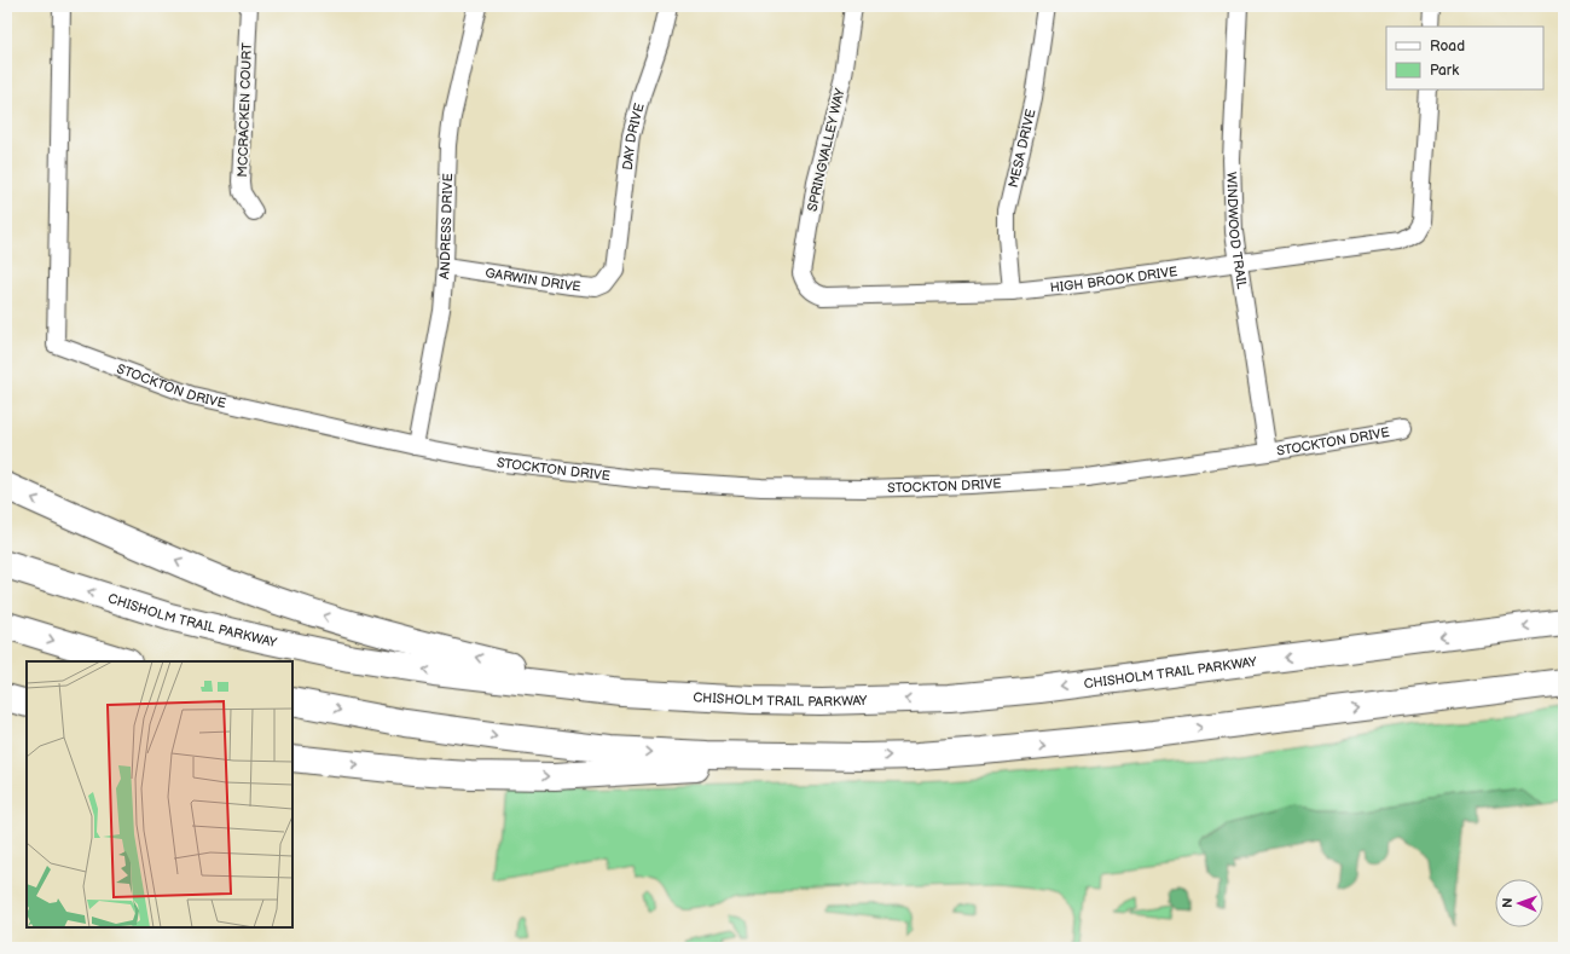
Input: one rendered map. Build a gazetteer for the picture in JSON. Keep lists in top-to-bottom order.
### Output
{
  "streets": {
    "highway": ["CHISHOLM TRAIL PARKWAY"],
    "street": [
      "MCCRACKEN COURT",
      "DAY DRIVE",
      "MESA DRIVE",
      "SPRINGVALLEY WAY",
      "ANDRESS DRIVE",
      "WINDWOOD TRAIL",
      "GARWIN DRIVE",
      "HIGH BROOK DRIVE",
      "STOCKTON DRIVE"
    ]
  },
  "crossings": [
    ["DAY DRIVE", "GARWIN DRIVE"],
    ["MESA DRIVE", "HIGH BROOK DRIVE"],
    ["SPRINGVALLEY WAY", "HIGH BROOK DRIVE"],
    ["ANDRESS DRIVE", "GARWIN DRIVE"],
    ["ANDRESS DRIVE", "STOCKTON DRIVE"],
    ["WINDWOOD TRAIL", "HIGH BROOK DRIVE"],
    ["WINDWOOD TRAIL", "STOCKTON DRIVE"]
  ],
  "legend": ["Road", "Park"],
  "north": "left"
}
